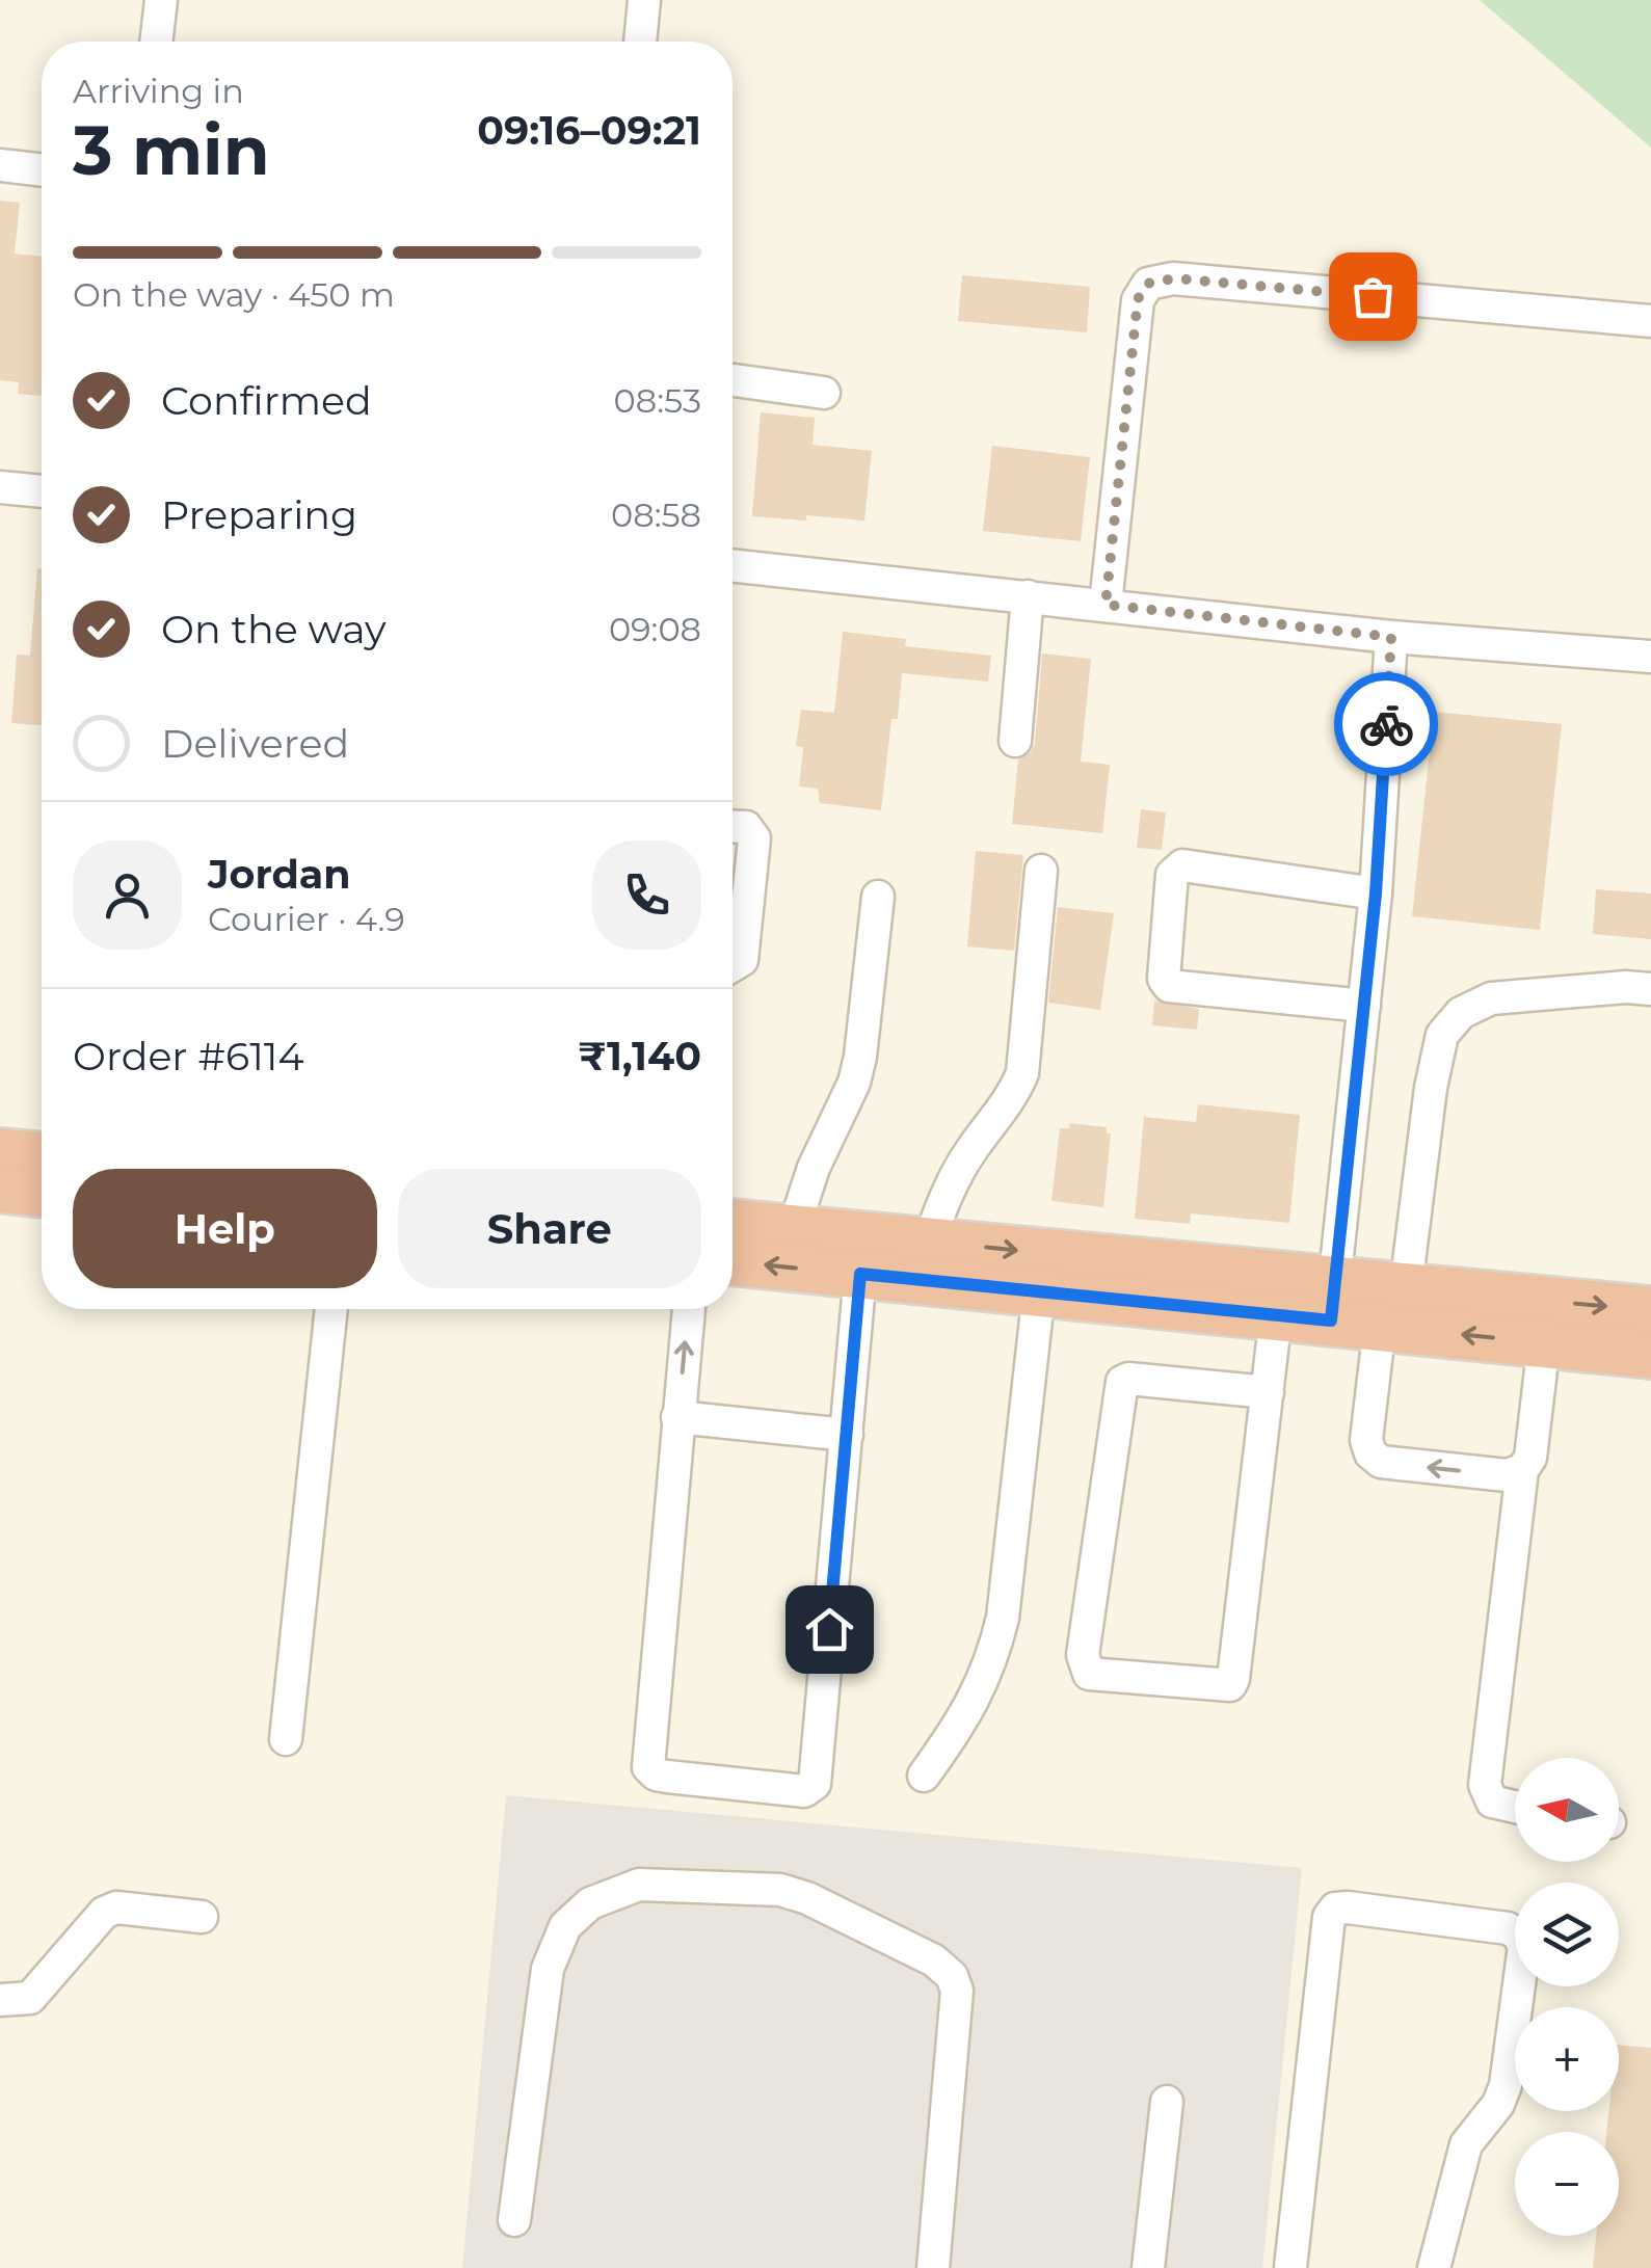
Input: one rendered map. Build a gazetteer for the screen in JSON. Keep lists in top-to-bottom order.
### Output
{
  "north": "left",
  "page": {
    "heading": ["3 min", "Arriving in", "09:16–09:21"],
    "panel": [
      "Jordan",
      "Courier · 4.9",
      "Order #6114",
      "₹1,140"
    ],
    "bar": "On the way · 450 m",
    "list": [
      ["Confirmed", "08:53"],
      ["Preparing", "08:58"],
      ["On the way", "09:08"],
      "Delivered"
    ],
    "buttons": ["Help", "Share"],
    "map_buttons": ["+", "−"]
  }
}
